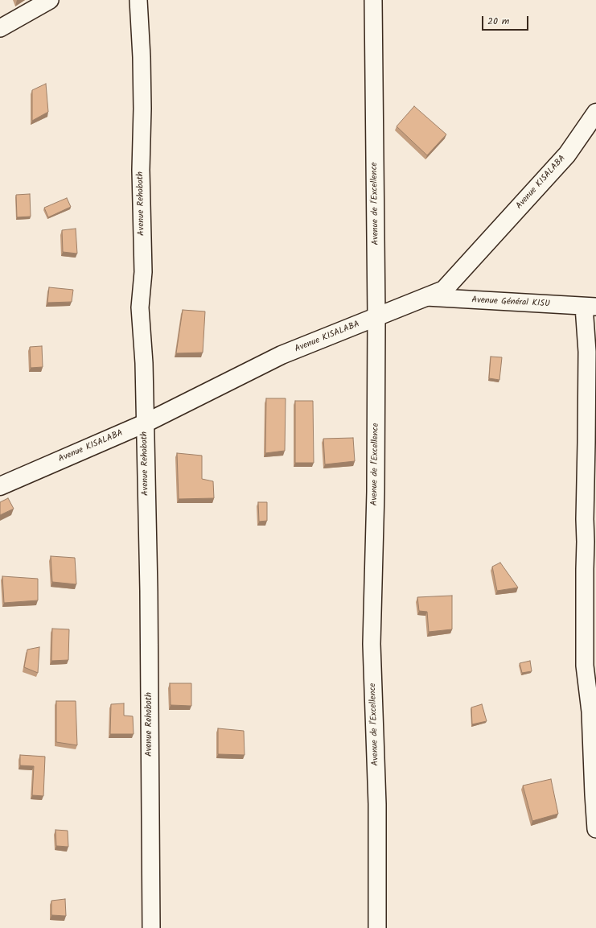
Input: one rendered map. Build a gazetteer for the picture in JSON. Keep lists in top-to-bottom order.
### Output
{
  "streets": {
    "street": [
      "Avenue KISALABA",
      "Avenue Rehoboth",
      "Avenue de l'Excellence",
      "Avenue Général KISU"
    ]
  },
  "crossings": [
    ["Avenue KISALABA", "Avenue Rehoboth"],
    ["Avenue KISALABA", "Avenue de l'Excellence"],
    ["Avenue KISALABA", "Avenue Général KISU"]
  ],
  "scale_bar": "20 m"
}
